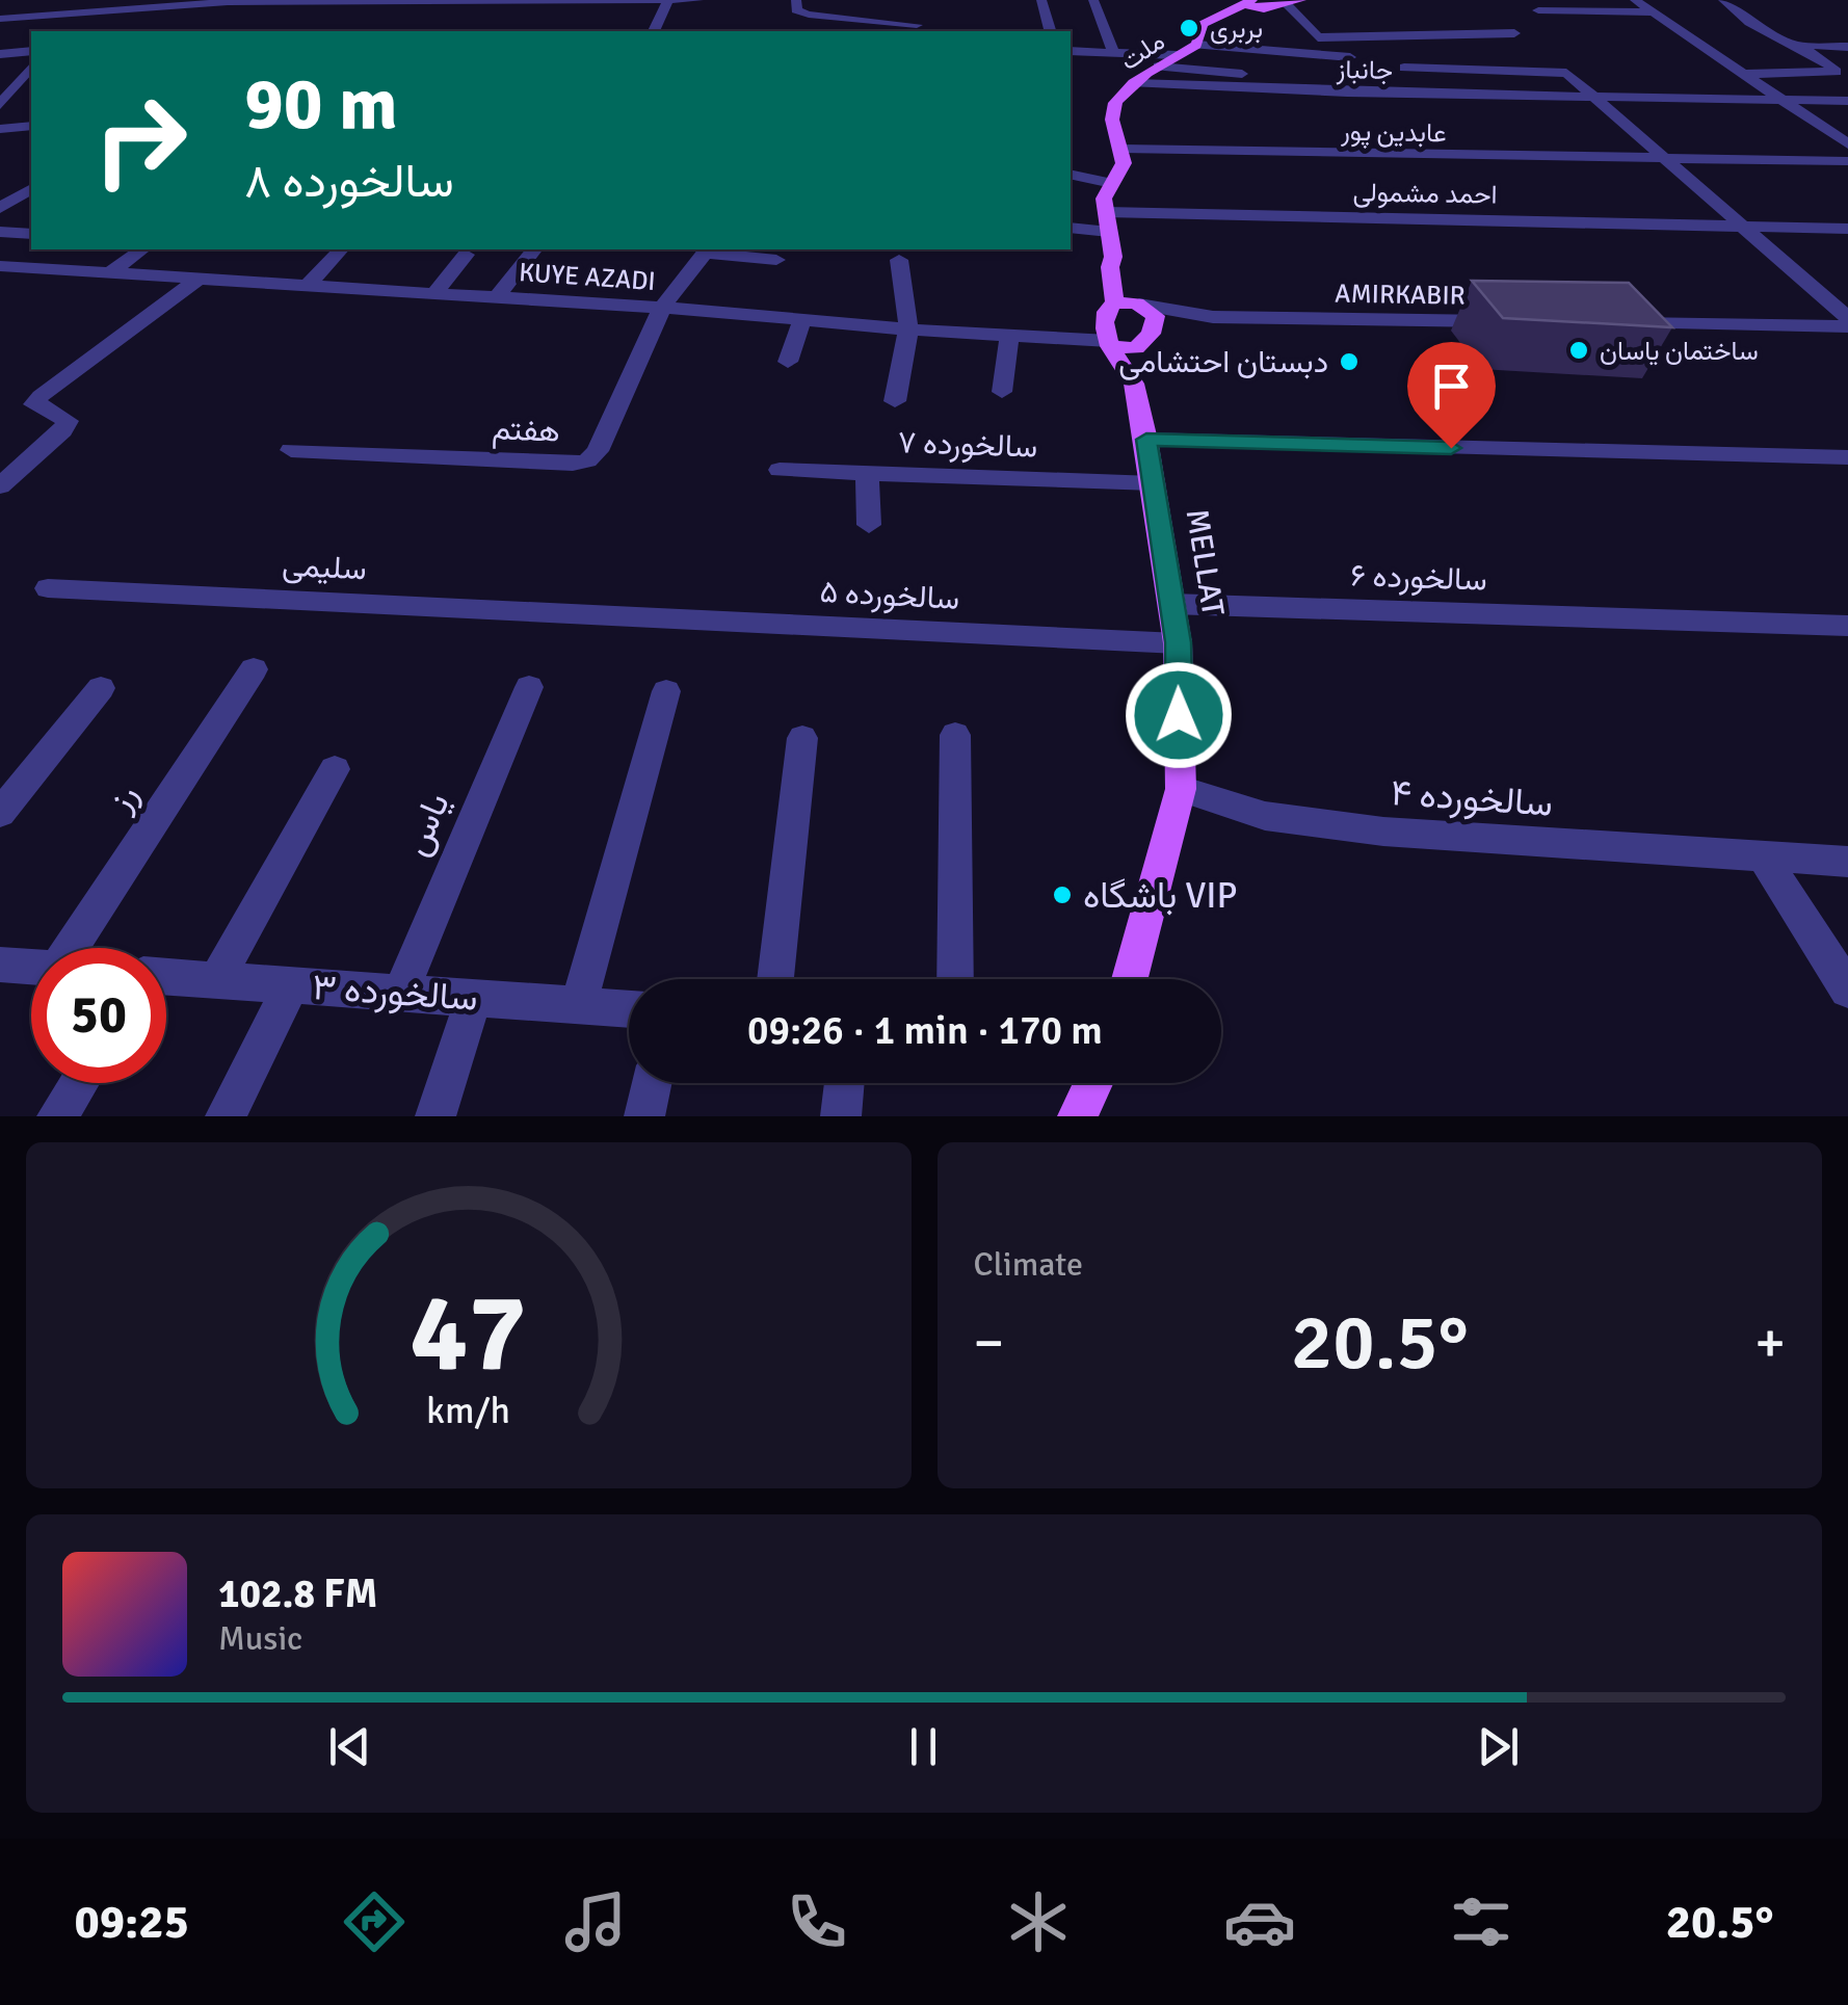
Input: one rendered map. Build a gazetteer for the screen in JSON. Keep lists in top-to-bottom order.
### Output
{
  "streets": {
    "main road": ["ملت", "MELLAT"],
    "street": [
      "جانباز",
      "عابدین پور",
      "احمد مشمولی",
      "KUYE AZADI",
      "AMIRKABIR",
      "هفتم",
      "سالخورده ۷",
      "سلیمی",
      "سالخورده ۶",
      "سالخورده ۵",
      "رز",
      "سالخورده ۴",
      "یاس",
      "سالخورده ۳"
    ]
  },
  "crossings": [
    ["ملت", "جانباز"],
    ["ملت", "عابدین پور"],
    ["ملت", "احمد مشمولی"],
    ["ملت", "KUYE AZADI"],
    ["ملت", "AMIRKABIR"],
    ["KUYE AZADI", "AMIRKABIR"],
    ["KUYE AZADI", "هفتم"],
    ["سالخورده ۷", "MELLAT"],
    ["MELLAT", "سالخورده ۶"],
    ["MELLAT", "سالخورده ۵"],
    ["MELLAT", "سالخورده ۴"],
    ["سلیمی", "سالخورده ۵"],
    ["یاس", "سالخورده ۳"]
  ],
  "places": [
    "بربری",
    "ساختمان یاسان",
    "دبستان احتشامی",
    "باشگاه VIP"
  ],
  "page": {
    "turn": ["90 m", "سالخورده ۸"],
    "limit": "50",
    "trip": "09:26 · 1 min · 170 m",
    "tile": "Climate",
    "heat": ["−", "20.5°", "+"],
    "song": ["102.8 FM", "Music"],
    "tabs": ["09:25", "20.5°"],
    "gauge": ["47", "km/h"]
  }
}
